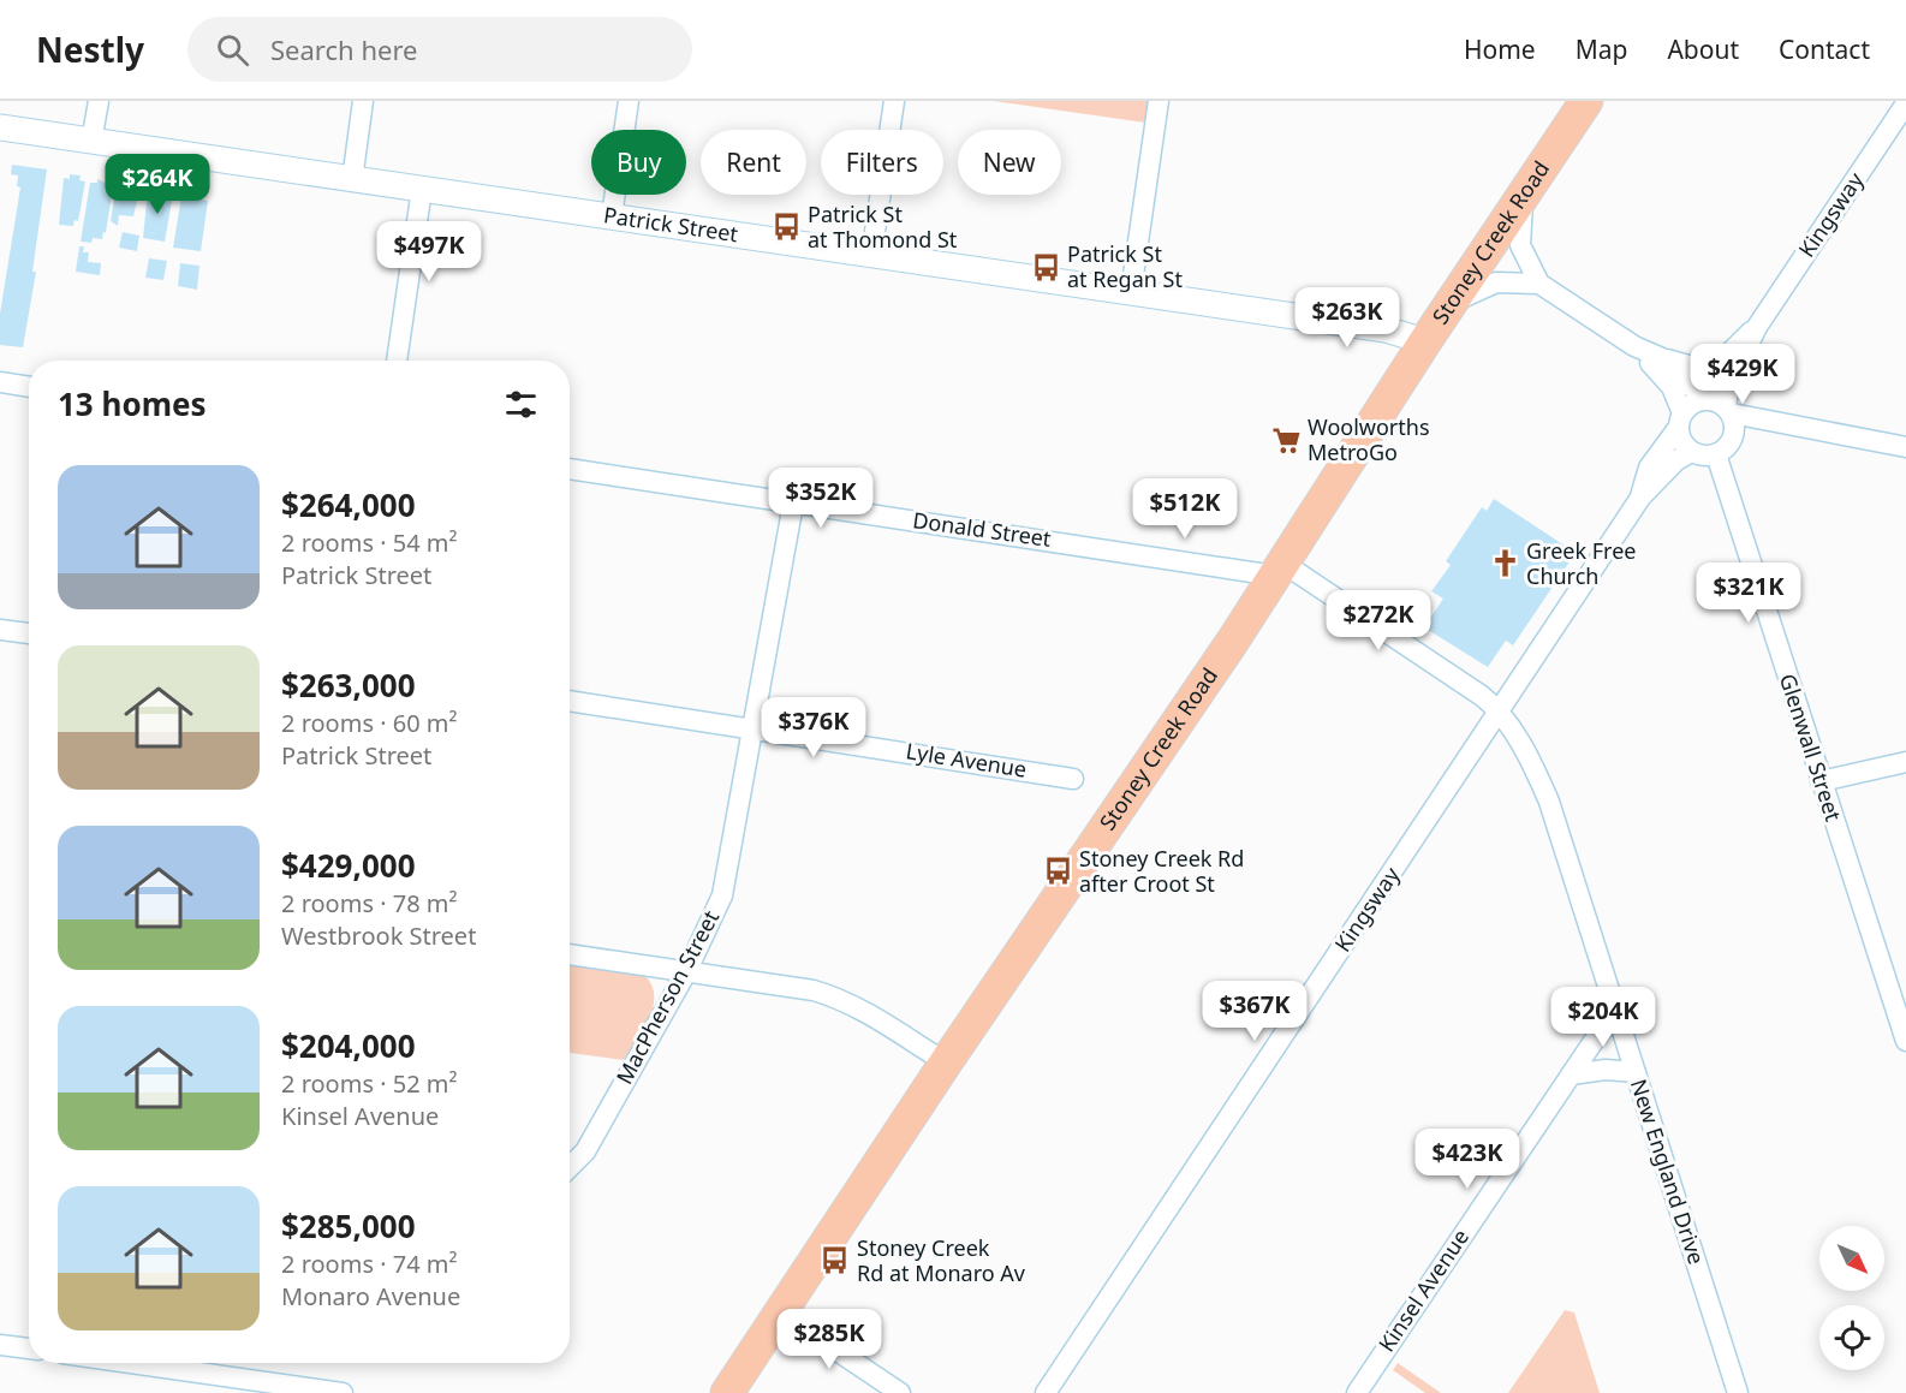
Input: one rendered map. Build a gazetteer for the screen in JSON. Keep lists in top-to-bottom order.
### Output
{
  "streets": {
    "main road": ["Stoney Creek Road"],
    "street": [
      "Kingsway",
      "Patrick Street",
      "Donald Street",
      "Glenwall Street",
      "Lyle Avenue",
      "MacPherson Street",
      "New England Drive",
      "Kinsel Avenue"
    ]
  },
  "crossings": [
    ["Kingsway", "Glenwall Street"],
    ["Kingsway", "New England Drive"],
    ["Patrick Street", "Stoney Creek Road"],
    ["Stoney Creek Road", "Donald Street"],
    ["Stoney Creek Road", "New England Drive"],
    ["Donald Street", "MacPherson Street"],
    ["Donald Street", "New England Drive"],
    ["Lyle Avenue", "MacPherson Street"],
    ["New England Drive", "Kinsel Avenue"]
  ],
  "places": {
    "bus stop": [
      "Patrick St at Thomond St",
      "Patrick St at Regan St",
      "Stoney Creek Rd after Croot St",
      "Stoney Creek Rd at Monaro Av"
    ],
    "supermarket": ["Woolworths MetroGo"],
    "church": ["Greek Free Church"]
  },
  "north": "bottom right",
  "page": {
    "header": "Nestly",
    "search": "Search here",
    "nav": [
      "Home",
      "Map",
      "About",
      "Contact"
    ],
    "chip": [
      "Buy",
      "Rent",
      "Filters",
      "New"
    ],
    "price": [
      "$264K",
      "$497K",
      "$263K",
      "$429K",
      "$352K",
      "$512K",
      "$321K",
      "$272K",
      "$376K",
      "$367K",
      "$204K",
      "$423K",
      "$285K"
    ],
    "heading": "13 homes",
    "list": [
      {
        "name": "$264,000",
        "note": "2 rooms · 54 m² · Patrick Street"
      },
      {
        "name": "$263,000",
        "note": "2 rooms · 60 m² · Patrick Street"
      },
      {
        "name": "$429,000",
        "note": "2 rooms · 78 m² · Westbrook Street"
      },
      {
        "name": "$204,000",
        "note": "2 rooms · 52 m² · Kinsel Avenue"
      },
      {
        "name": "$285,000",
        "note": "2 rooms · 74 m² · Monaro Avenue"
      }
    ]
  }
}
